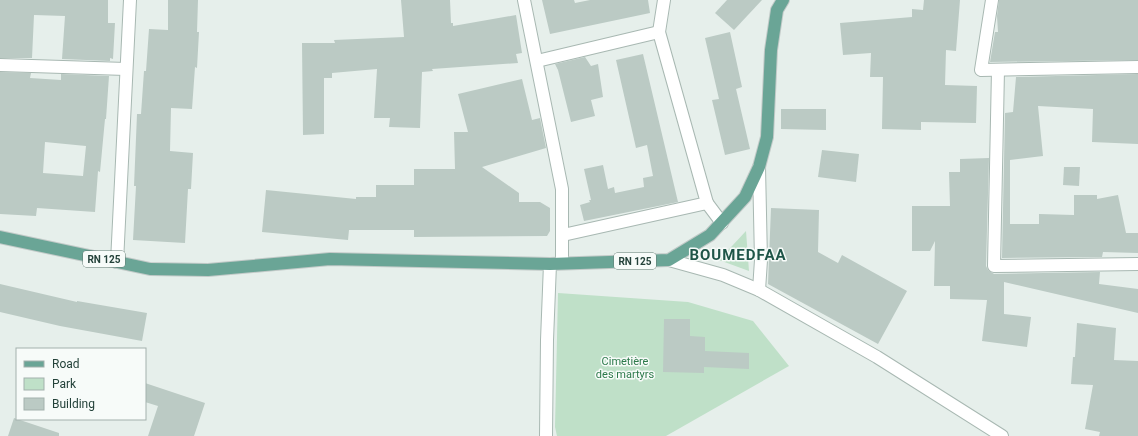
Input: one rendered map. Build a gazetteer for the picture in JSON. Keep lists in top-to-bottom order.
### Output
{
  "streets": {
    "main road": ["RN 125"]
  },
  "districts": ["BOUMEDFAA"],
  "parks": ["Cimetière des martyrs"],
  "legend": ["Road", "Park", "Building"]
}
